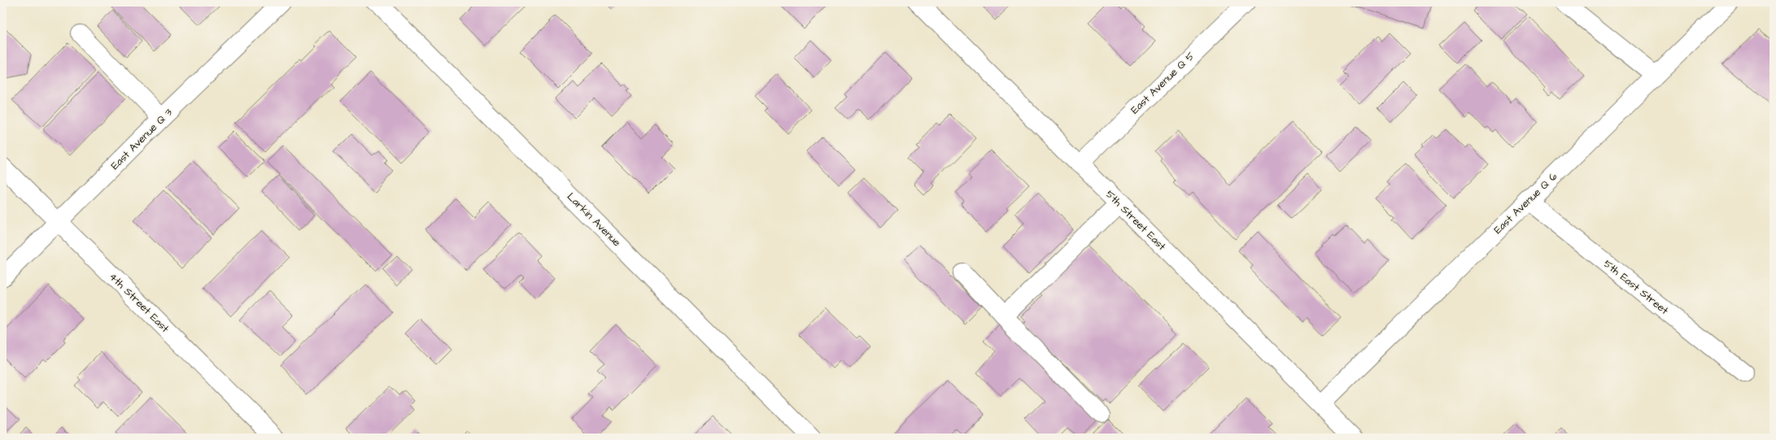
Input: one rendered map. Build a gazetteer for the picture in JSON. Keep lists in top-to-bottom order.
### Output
{
  "streets": {
    "street": [
      "East Avenue Q 5",
      "East Avenue Q 3",
      "East Avenue Q 6",
      "Larkin Avenue",
      "5th Street East",
      "5th East Street",
      "4th Street East"
    ]
  },
  "crossings": [
    ["East Avenue Q 5", "5th Street East"],
    ["East Avenue Q 3", "4th Street East"],
    ["East Avenue Q 6", "5th Street East"],
    ["East Avenue Q 6", "5th East Street"]
  ]
}
